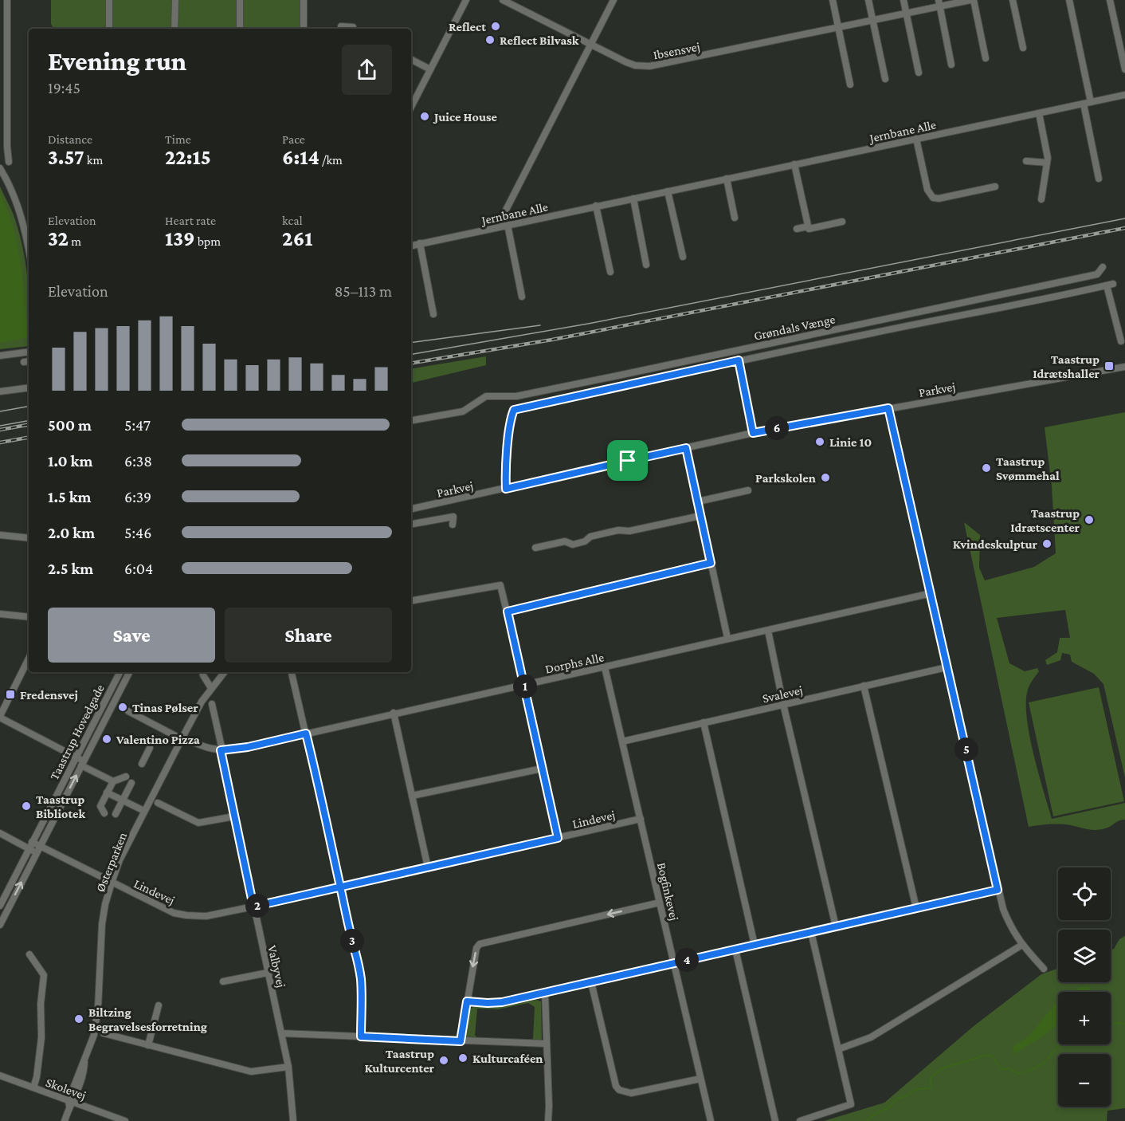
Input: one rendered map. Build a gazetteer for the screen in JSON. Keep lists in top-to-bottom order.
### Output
{
  "streets": {
    "street": [
      "Ibsensvej",
      "Jernbane Alle",
      "Grøndals Vænge",
      "Parkvej",
      "Dorphs Alle",
      "Svalevej",
      "Taastrup Hovedgade",
      "Lindevej",
      "Østerparken",
      "Bogfinkevej",
      "Valbyvej",
      "Skolevej"
    ]
  },
  "crossings": [
    ["Dorphs Alle", "Østerparken"],
    ["Dorphs Alle", "Bogfinkevej"],
    ["Dorphs Alle", "Valbyvej"],
    ["Svalevej", "Bogfinkevej"],
    ["Taastrup Hovedgade", "Lindevej"],
    ["Lindevej", "Østerparken"],
    ["Lindevej", "Bogfinkevej"],
    ["Lindevej", "Valbyvej"],
    ["Østerparken", "Skolevej"]
  ],
  "places": {
    "other": [
      "Reflect",
      "Reflect Bilvask",
      "Juice House",
      "Linie 10",
      "Taastrup Svømmehal",
      "Parkskolen",
      "Taastrup Idrætscenter",
      "Kvindeskulptur",
      "Tinas Pølser",
      "Valentino Pizza",
      "Taastrup Bibliotek",
      "Biltzing Begravelsesforretning",
      "Kulturcaféen",
      "Taastrup Kulturcenter"
    ],
    "transit": ["Taastrup Idrætshaller", "Fredensvej"]
  },
  "page": {
    "heading": ["Evening run", "19:45"],
    "stats": [
      ["Distance", "3.57 km"],
      ["Time", "22:15"],
      ["Pace", "6:14 /km"],
      ["Elevation", "32 m"],
      ["Heart rate", "139 bpm"],
      ["kcal", "261"]
    ],
    "chart": ["Elevation", "85–113 m"],
    "list": [
      {
        "name": "500 m",
        "note": "5:47"
      },
      {
        "name": "1.0 km",
        "note": "6:38"
      },
      {
        "name": "1.5 km",
        "note": "6:39"
      },
      {
        "name": "2.0 km",
        "note": "5:46"
      },
      {
        "name": "2.5 km",
        "note": "6:04"
      }
    ],
    "pins": [
      "6",
      "1",
      "5",
      "2",
      "3",
      "4"
    ],
    "buttons": ["Save", "Share"],
    "map_buttons": ["+", "−"]
  }
}
